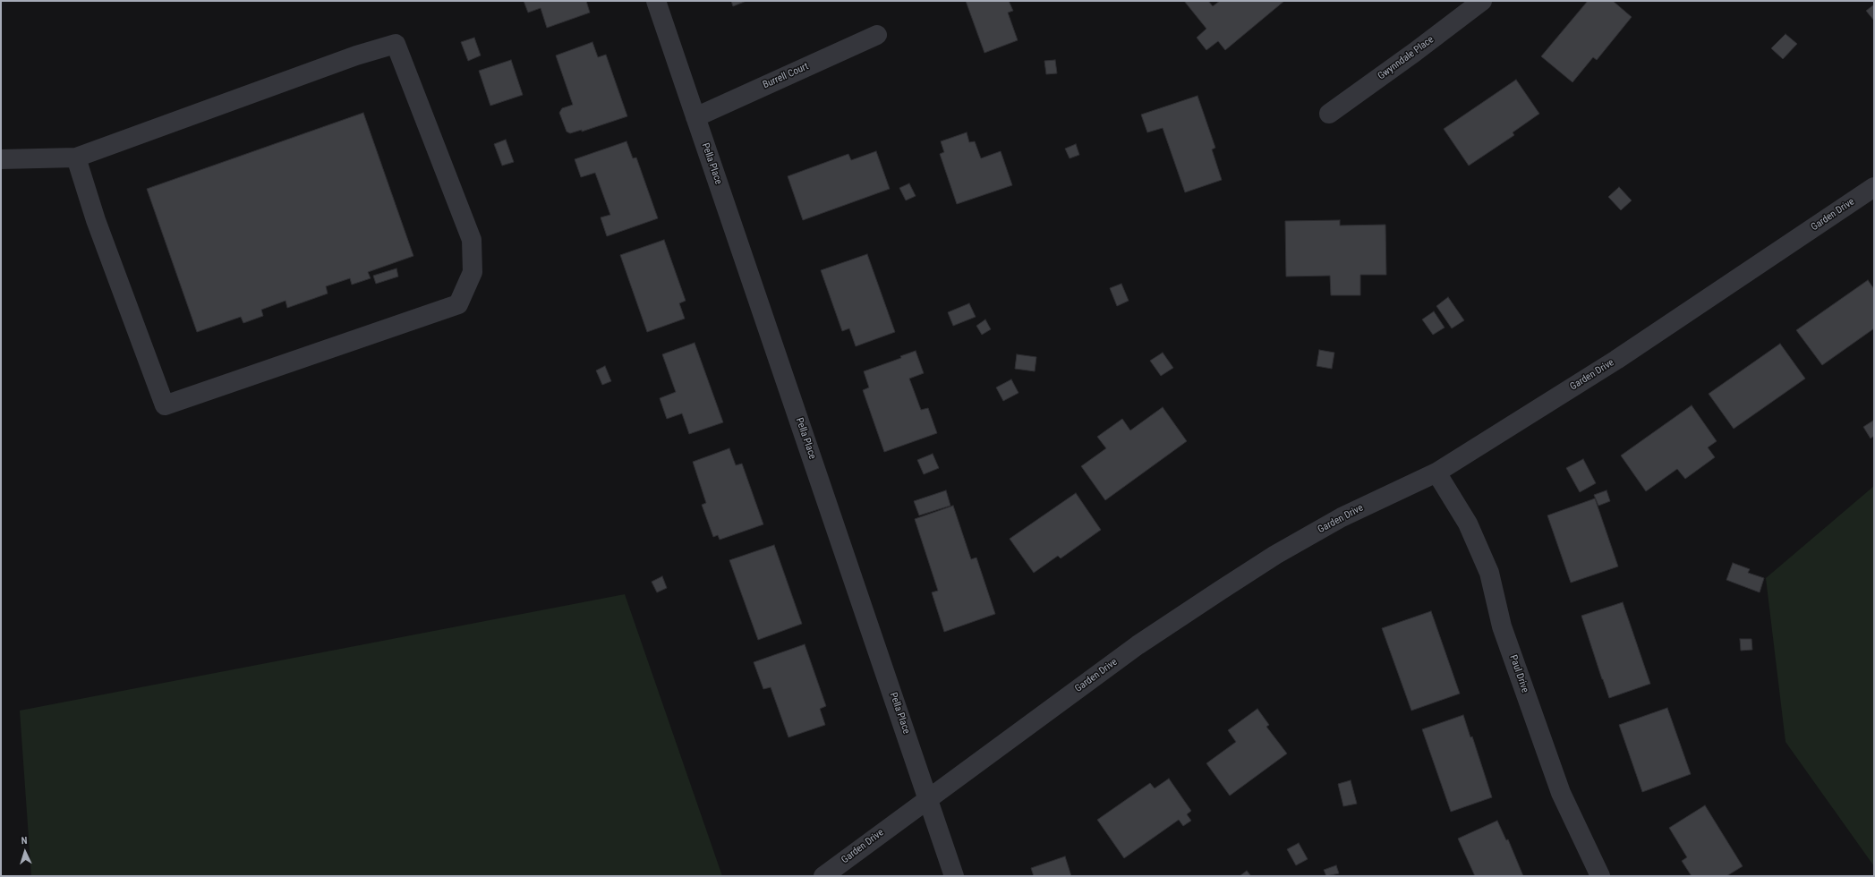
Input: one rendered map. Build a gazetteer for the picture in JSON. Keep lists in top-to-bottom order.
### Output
{
  "streets": {
    "street": [
      "Gwynndale Place",
      "Burrell Court",
      "Pella Place",
      "Garden Drive",
      "Paul Drive"
    ]
  },
  "crossings": [
    ["Burrell Court", "Pella Place"],
    ["Pella Place", "Garden Drive"],
    ["Garden Drive", "Paul Drive"]
  ],
  "north": "top"
}
